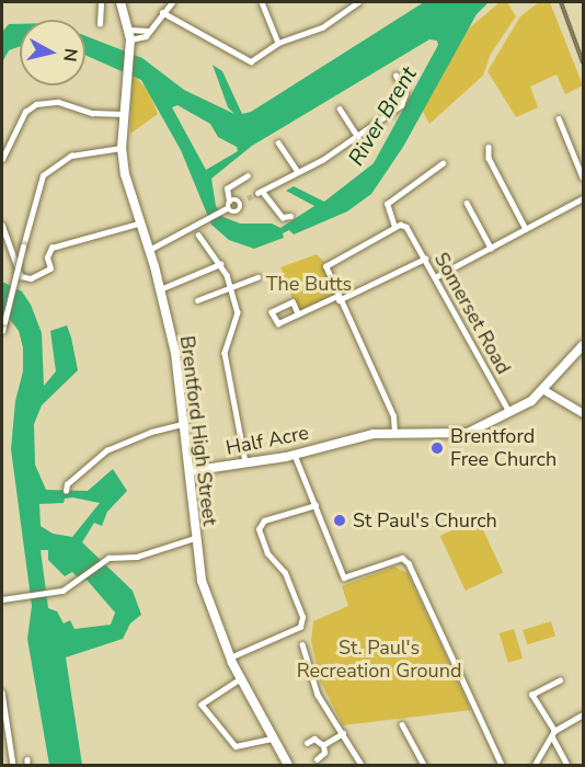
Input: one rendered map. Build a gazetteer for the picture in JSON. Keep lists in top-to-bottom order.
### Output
{
  "streets": {
    "main road": ["Brentford High Street", "Half Acre"],
    "street": ["Somerset Road"]
  },
  "crossings": [
    ["Somerset Road", "Half Acre"],
    ["Brentford High Street", "Half Acre"]
  ],
  "water": ["River Brent"],
  "parks": ["The Butts", "St. Paul's Recreation Ground"],
  "places": ["Brentford Free Church", "St Paul's Church"],
  "north": "right"
}
